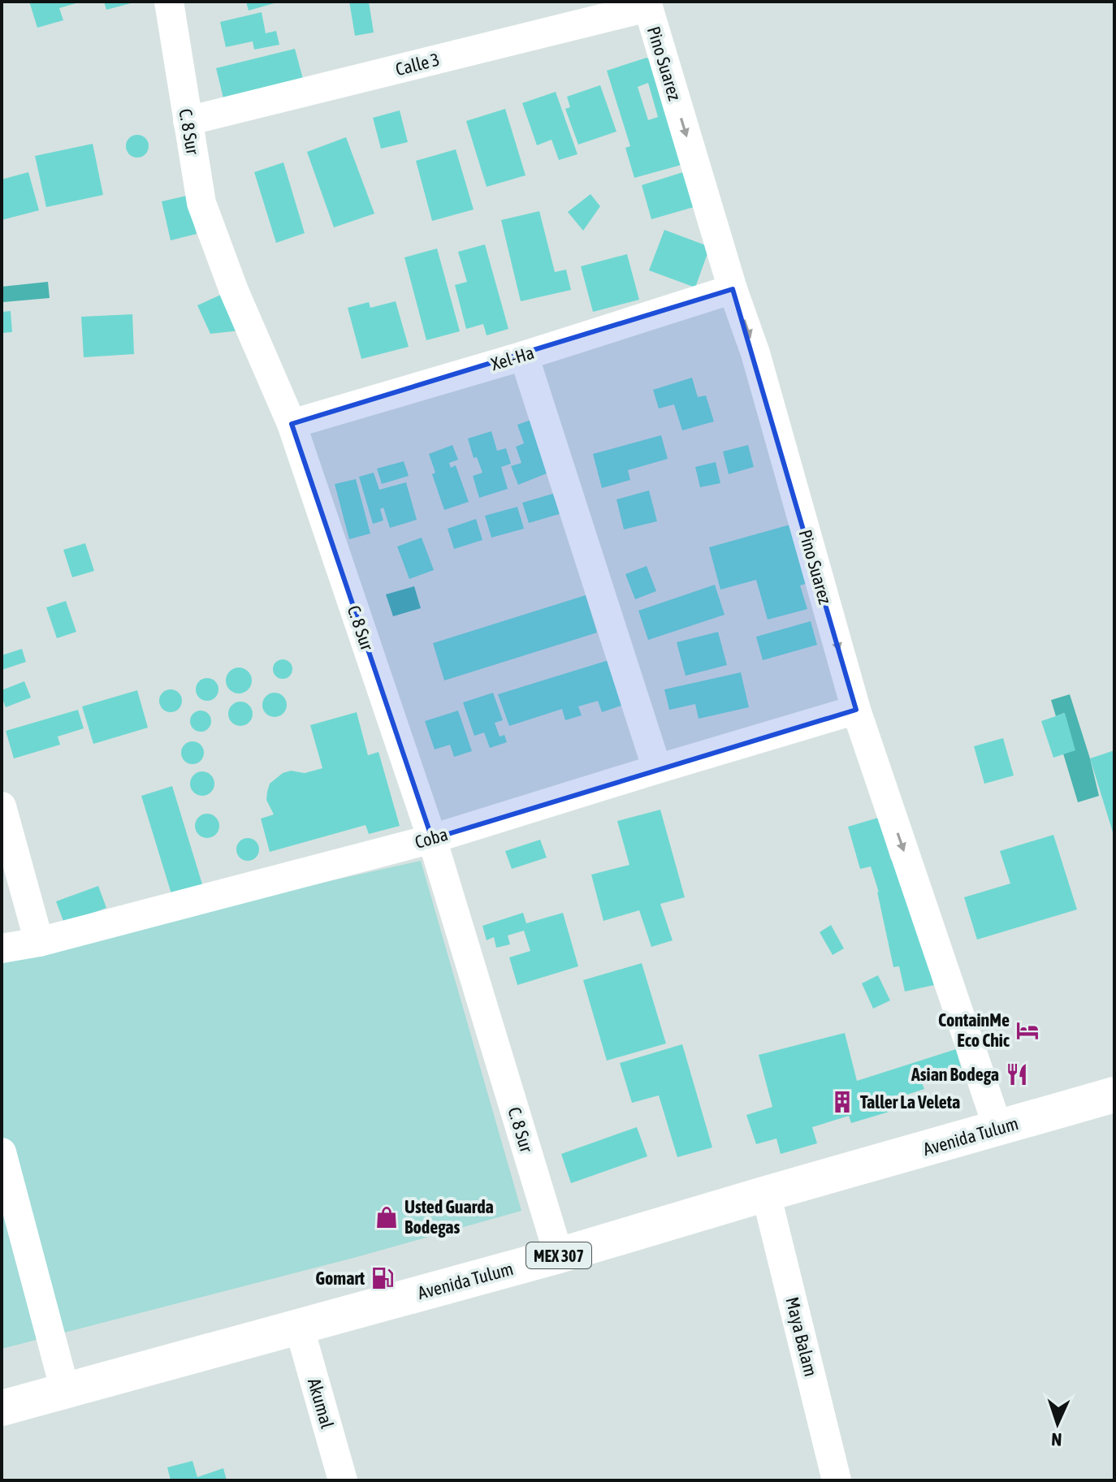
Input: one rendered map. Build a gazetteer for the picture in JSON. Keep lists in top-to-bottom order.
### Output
{
  "streets": {
    "highway": ["Avenida Tulum", "MEX 307"],
    "street": [
      "Pino Suarez",
      "Calle 3",
      "C. 8 Sur",
      "Xel-Ha",
      "Coba",
      "Maya Balam",
      "Akumal"
    ]
  },
  "crossings": [
    ["Pino Suarez", "Calle 3"],
    ["Pino Suarez", "Xel-Ha"],
    ["Pino Suarez", "Coba"],
    ["Pino Suarez", "Avenida Tulum"],
    ["Calle 3", "C. 8 Sur"],
    ["C. 8 Sur", "Xel-Ha"],
    ["C. 8 Sur", "Coba"],
    ["C. 8 Sur", "Avenida Tulum"],
    ["Avenida Tulum", "Maya Balam"],
    ["Avenida Tulum", "Akumal"]
  ],
  "places": {
    "hotel": ["ContainMe Eco Chic"],
    "restaurant": ["Asian Bodega"],
    "building": ["Taller La Veleta"],
    "shop": ["Usted Guarda Bodegas"],
    "fuel station": ["Gomart"]
  },
  "north": "bottom"
}
